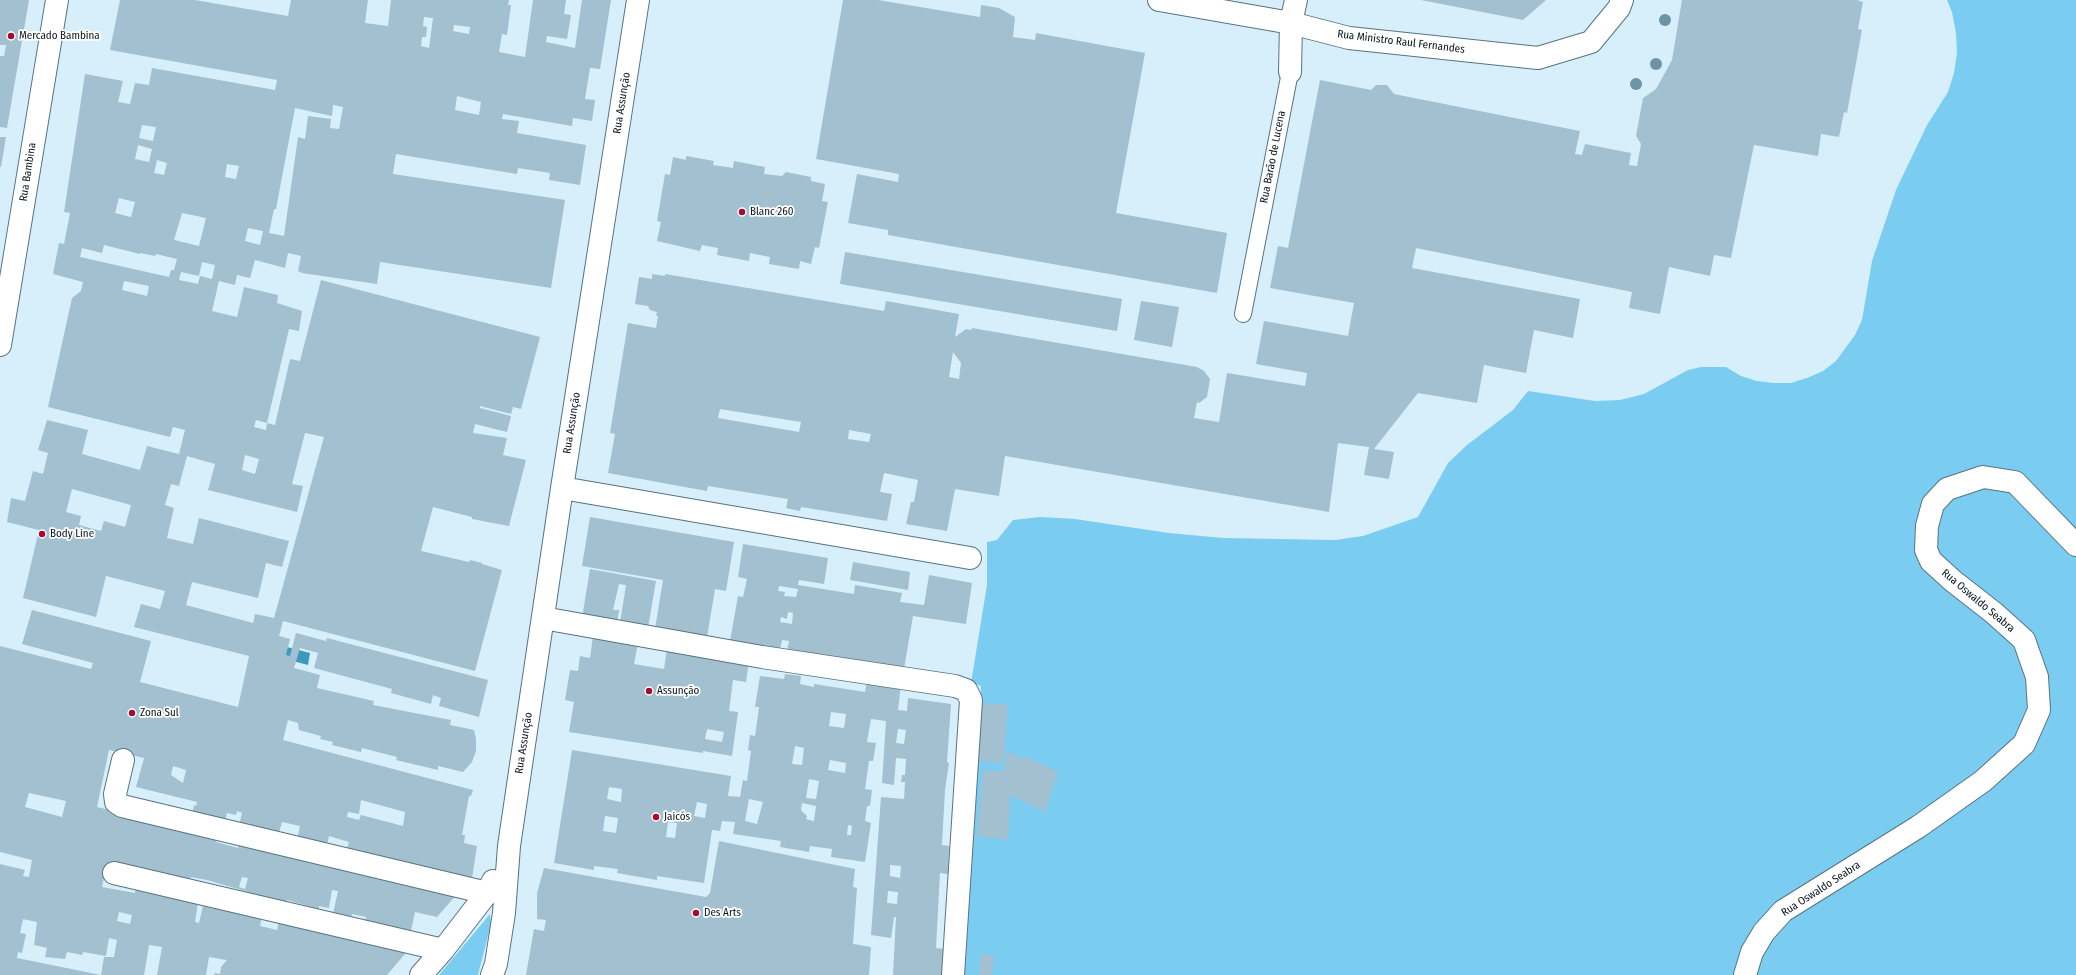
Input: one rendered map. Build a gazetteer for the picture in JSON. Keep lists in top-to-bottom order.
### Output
{
  "streets": {
    "street": [
      "Rua Ministro Raul Fernandes",
      "Rua Assunção",
      "Rua Barão de Lucena",
      "Rua Bambina",
      "Rua Oswaldo Seabra"
    ]
  },
  "crossings": [
    ["Rua Ministro Raul Fernandes", "Rua Barão de Lucena"]
  ],
  "places": [
    "Mercado Bambina",
    "Blanc 260",
    "Body Line",
    "Assunção",
    "Zona Sul",
    "Jaicós",
    "Des Arts"
  ]
}
